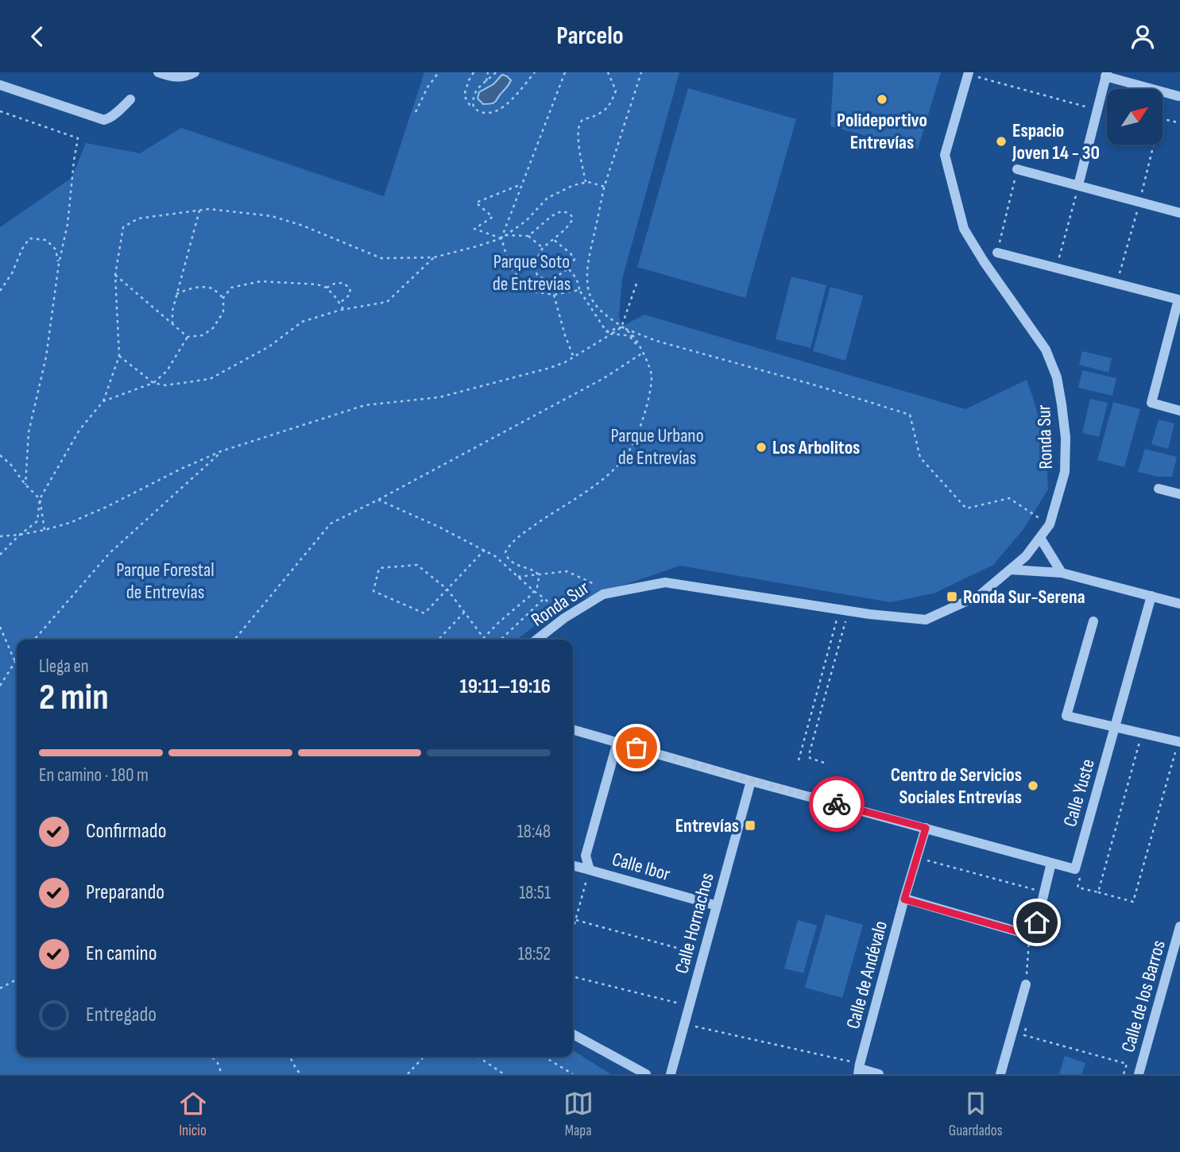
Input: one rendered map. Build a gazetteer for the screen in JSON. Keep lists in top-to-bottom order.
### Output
{
  "streets": {
    "street": [
      "Ronda Sur",
      "Calle Yuste",
      "Calle Ibor",
      "Calle Hornachos",
      "Calle de Andévalo",
      "Calle de los Barros"
    ]
  },
  "crossings": [
    ["Calle Ibor", "Calle Hornachos"]
  ],
  "parks": ["Parque Soto de Entrevías", "Parque Urbano de Entrevías", "Parque Forestal de Entrevías"],
  "places": {
    "other": [
      "Polideportivo Entrevías",
      "Espacio Joven 14 - 30",
      "Los Arbolitos",
      "Centro de Servicios Sociales Entrevías"
    ],
    "transit": ["Ronda Sur-Serena", "Entrevías"]
  },
  "north": "top right",
  "page": {
    "header": "Parcelo",
    "heading": ["2 min", "Llega en", "19:11–19:16"],
    "bar": "En camino · 180 m",
    "list": [
      ["Confirmado", "18:48"],
      ["Preparando", "18:51"],
      ["En camino", "18:52"],
      "Entregado"
    ],
    "tabs": ["Inicio", "Mapa", "Guardados"]
  }
}
